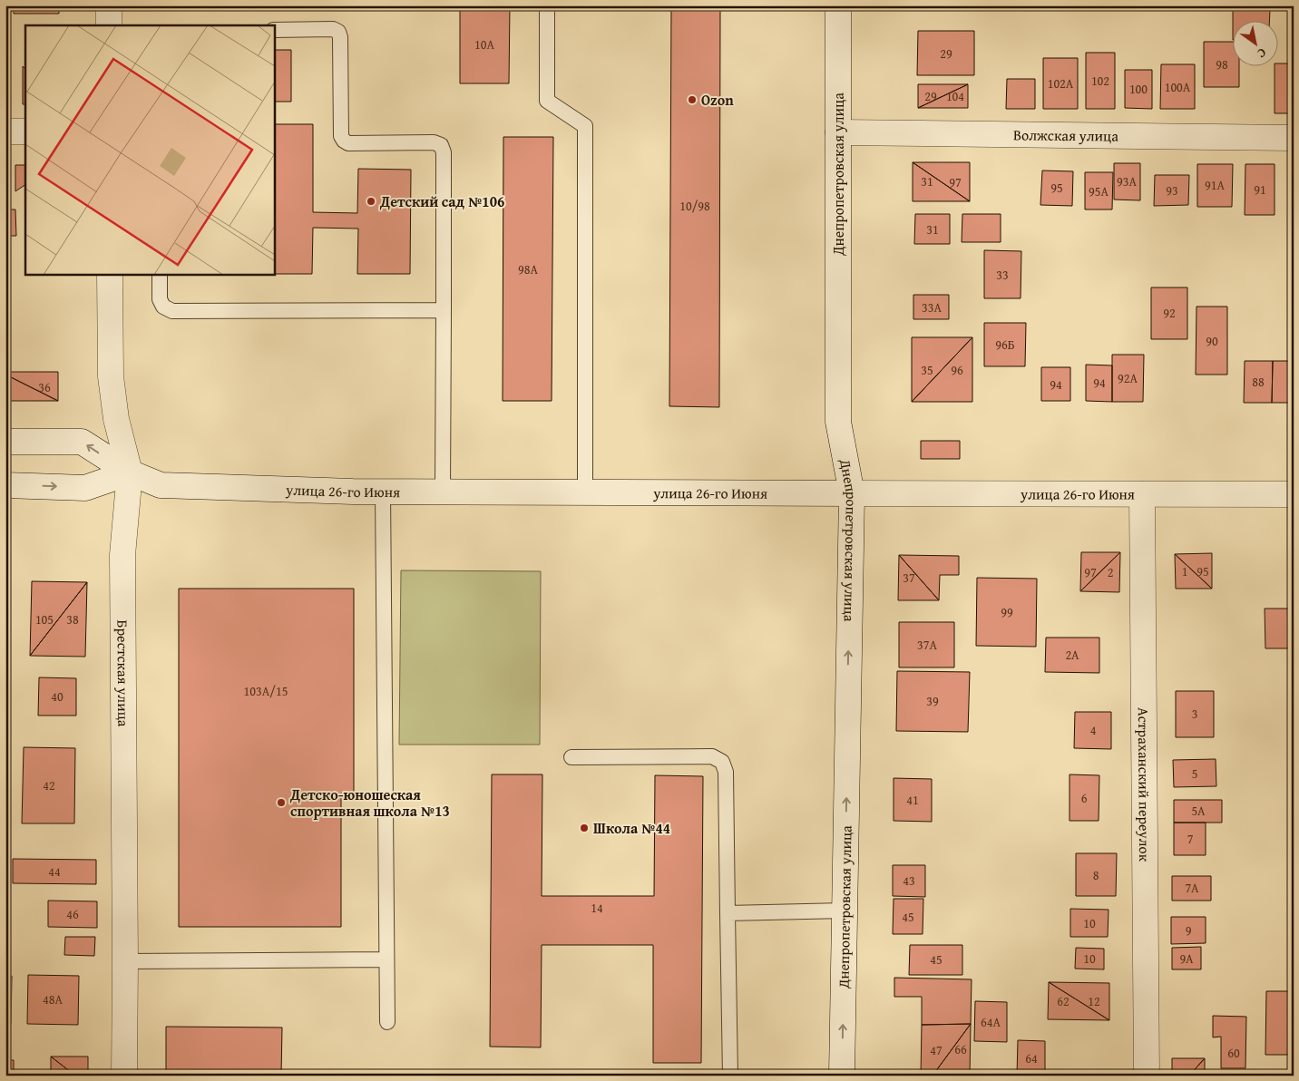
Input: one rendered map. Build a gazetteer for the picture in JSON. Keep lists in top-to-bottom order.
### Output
{
  "streets": {
    "street": [
      "Волжская улица",
      "Днепропетровская улица",
      "улица 26-го Июня",
      "Брестская улица",
      "Астраханский переулок"
    ]
  },
  "crossings": [
    ["Волжская улица", "Днепропетровская улица"],
    ["Днепропетровская улица", "улица 26-го Июня"],
    ["улица 26-го Июня", "Брестская улица"],
    ["улица 26-го Июня", "Астраханский переулок"]
  ],
  "one_way": ["Днепропетровская улица"],
  "places": [
    "Ozon",
    "Детский сад №106",
    "Детско-юношеская спортивная школа №13",
    "Школа №44"
  ],
  "house_numbers": [
    "10А",
    "29",
    "98",
    "102",
    "102А",
    "100А",
    "100",
    "29",
    "104",
    "31",
    "93А",
    "97",
    "91А",
    "95",
    "91",
    "93",
    "95А",
    "10/98",
    "31",
    "98А",
    "33",
    "33А",
    "92",
    "90",
    "96Б",
    "35",
    "96",
    "92А",
    "88",
    "94",
    "94",
    "36",
    "1",
    "95",
    "97",
    "2",
    "37",
    "99",
    "105",
    "38",
    "37А",
    "2А",
    "103А/15",
    "40",
    "39",
    "3",
    "4",
    "5",
    "42",
    "6",
    "41",
    "5А",
    "7",
    "44",
    "8",
    "43",
    "7А",
    "14",
    "46",
    "45",
    "10",
    "9",
    "10",
    "9А",
    "45",
    "48А",
    "62",
    "12",
    "64А",
    "66",
    "47",
    "60",
    "64"
  ],
  "north": "bottom right"
}
